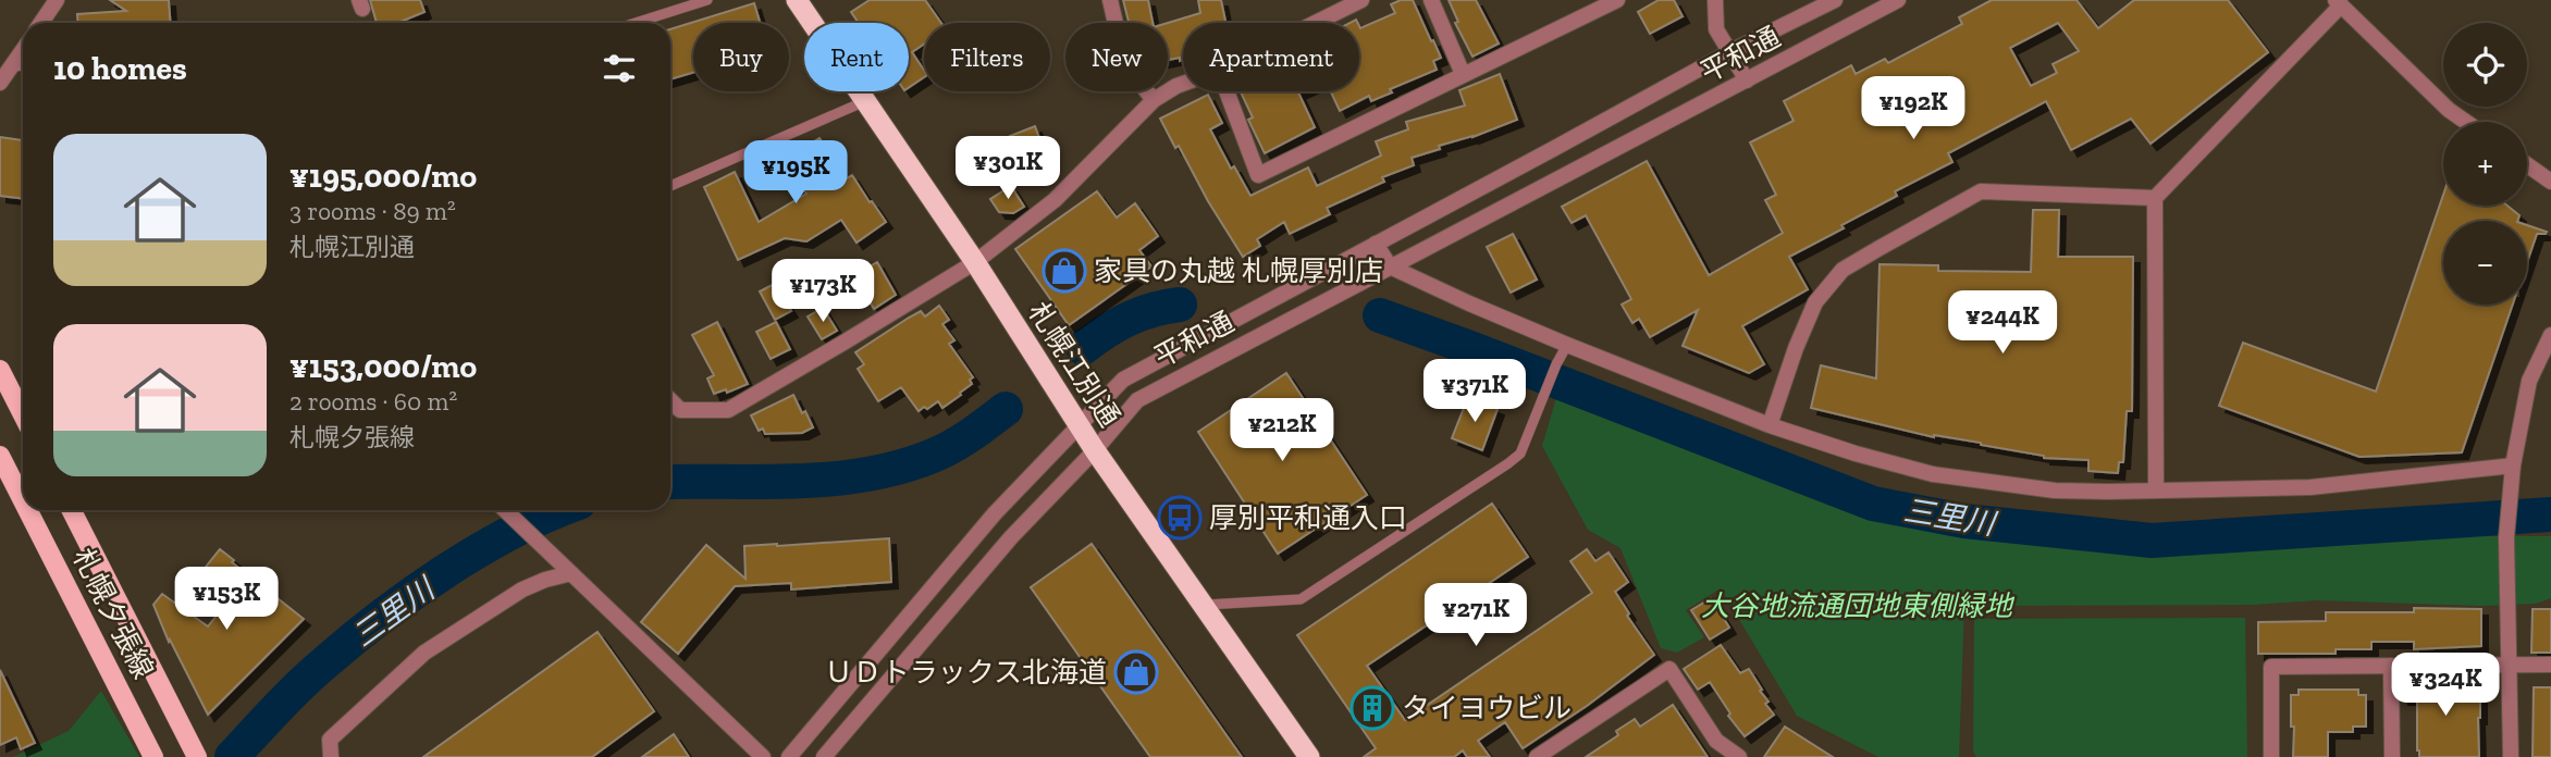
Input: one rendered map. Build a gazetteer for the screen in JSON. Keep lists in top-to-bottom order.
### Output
{
  "streets": {
    "highway": ["札幌江別通"],
    "main road": ["札幌夕張線"],
    "street": ["平和通"]
  },
  "crossings": [
    ["平和通", "札幌江別通"]
  ],
  "water": ["三里川"],
  "parks": ["大谷地流通団地東側緑地"],
  "places": {
    "shop": ["家具の丸越 札幌厚別店", "ＵＤトラックス北海道"],
    "bus stop": ["厚別平和通入口"],
    "building": ["タイヨウビル"]
  },
  "page": {
    "map_buttons": ["+", "−"],
    "chip": [
      "Buy",
      "Rent",
      "Filters",
      "New",
      "Apartment"
    ],
    "heading": "10 homes",
    "price": [
      "¥192K",
      "¥301K",
      "¥195K",
      "¥173K",
      "¥244K",
      "¥371K",
      "¥212K",
      "¥153K",
      "¥271K",
      "¥324K"
    ],
    "list": [
      {
        "name": "¥195,000/mo",
        "note": "3 rooms · 89 m² · 札幌江別通"
      },
      {
        "name": "¥153,000/mo",
        "note": "2 rooms · 60 m² · 札幌夕張線"
      }
    ]
  }
}
